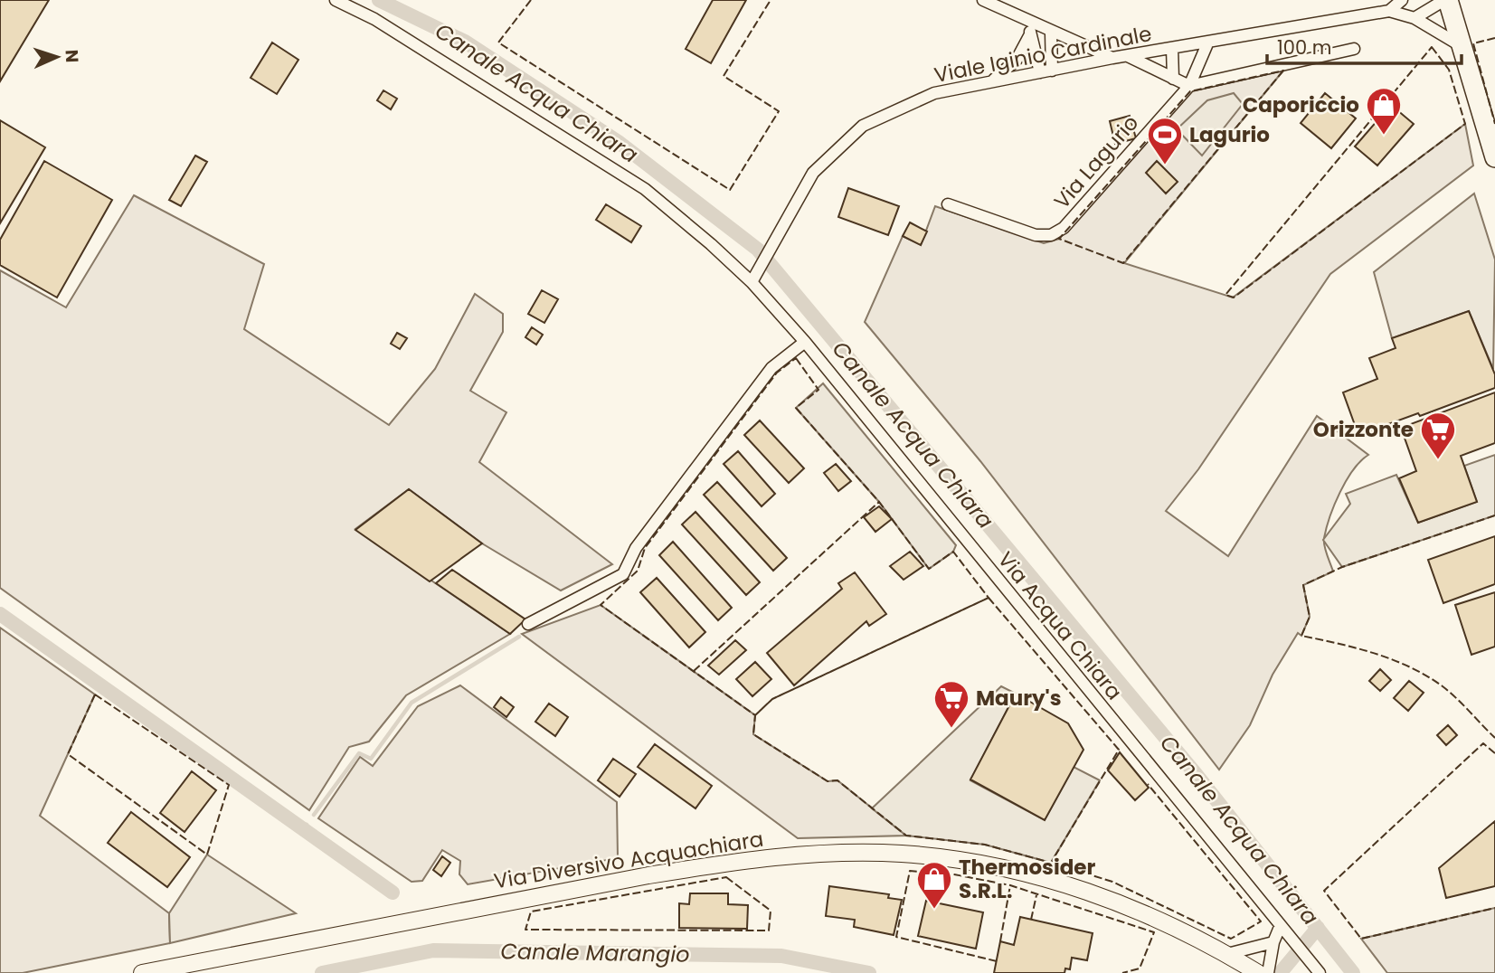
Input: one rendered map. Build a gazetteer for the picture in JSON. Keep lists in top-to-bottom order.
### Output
{
  "streets": {
    "main road": ["Via Diversivo Acquachiara"],
    "street": ["Viale Iginio Cardinale", "Via Lagurio", "Via Acqua Chiara"]
  },
  "crossings": [
    ["Viale Iginio Cardinale", "Via Lagurio"],
    ["Viale Iginio Cardinale", "Via Acqua Chiara"]
  ],
  "water": ["Canale Acqua Chiara", "Canale Marangio"],
  "places": {
    "shop": ["Caporiccio", "Thermosider S.R.L."],
    "sports": ["Lagurio"],
    "supermarket": ["Orizzonte", "Maury's"]
  },
  "scale_bar": "100 m",
  "north": "right"
}
